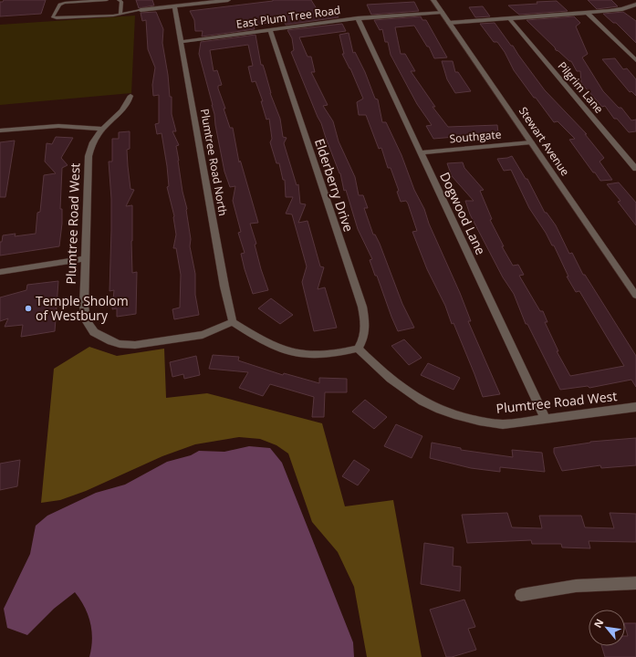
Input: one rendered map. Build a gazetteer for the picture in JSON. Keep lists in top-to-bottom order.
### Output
{
  "streets": {
    "street": [
      "East Plum Tree Road",
      "Pilgrim Lane",
      "Southgate",
      "Stewart Avenue",
      "Plumtree Road North",
      "Elderberry Drive",
      "Dogwood Lane",
      "Plumtree Road West"
    ]
  },
  "crossings": [
    ["East Plum Tree Road", "Stewart Avenue"],
    ["East Plum Tree Road", "Plumtree Road North"],
    ["East Plum Tree Road", "Elderberry Drive"],
    ["East Plum Tree Road", "Dogwood Lane"],
    ["Southgate", "Stewart Avenue"],
    ["Southgate", "Dogwood Lane"],
    ["Plumtree Road North", "Plumtree Road West"],
    ["Elderberry Drive", "Plumtree Road West"],
    ["Dogwood Lane", "Plumtree Road West"]
  ],
  "places": ["Temple Sholom of Westbury"],
  "north": "top left"
}
